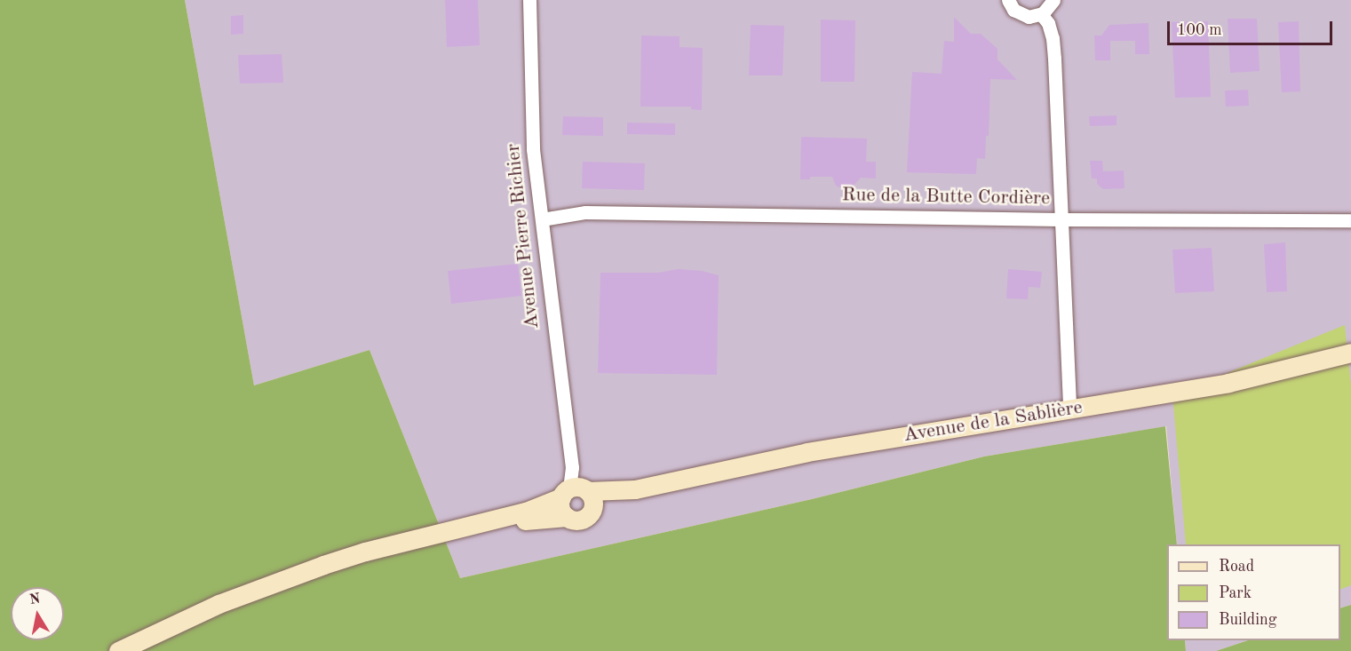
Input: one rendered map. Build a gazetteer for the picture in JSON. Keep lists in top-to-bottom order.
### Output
{
  "streets": {
    "main road": ["Avenue de la Sablière"],
    "street": ["Rue de la Butte Cordière", "Avenue Pierre Richier"]
  },
  "crossings": [
    ["Rue de la Butte Cordière", "Avenue Pierre Richier"],
    ["Avenue Pierre Richier", "Avenue de la Sablière"]
  ],
  "legend": ["Road", "Park", "Building"],
  "scale_bar": "100 m",
  "north": "top"
}
